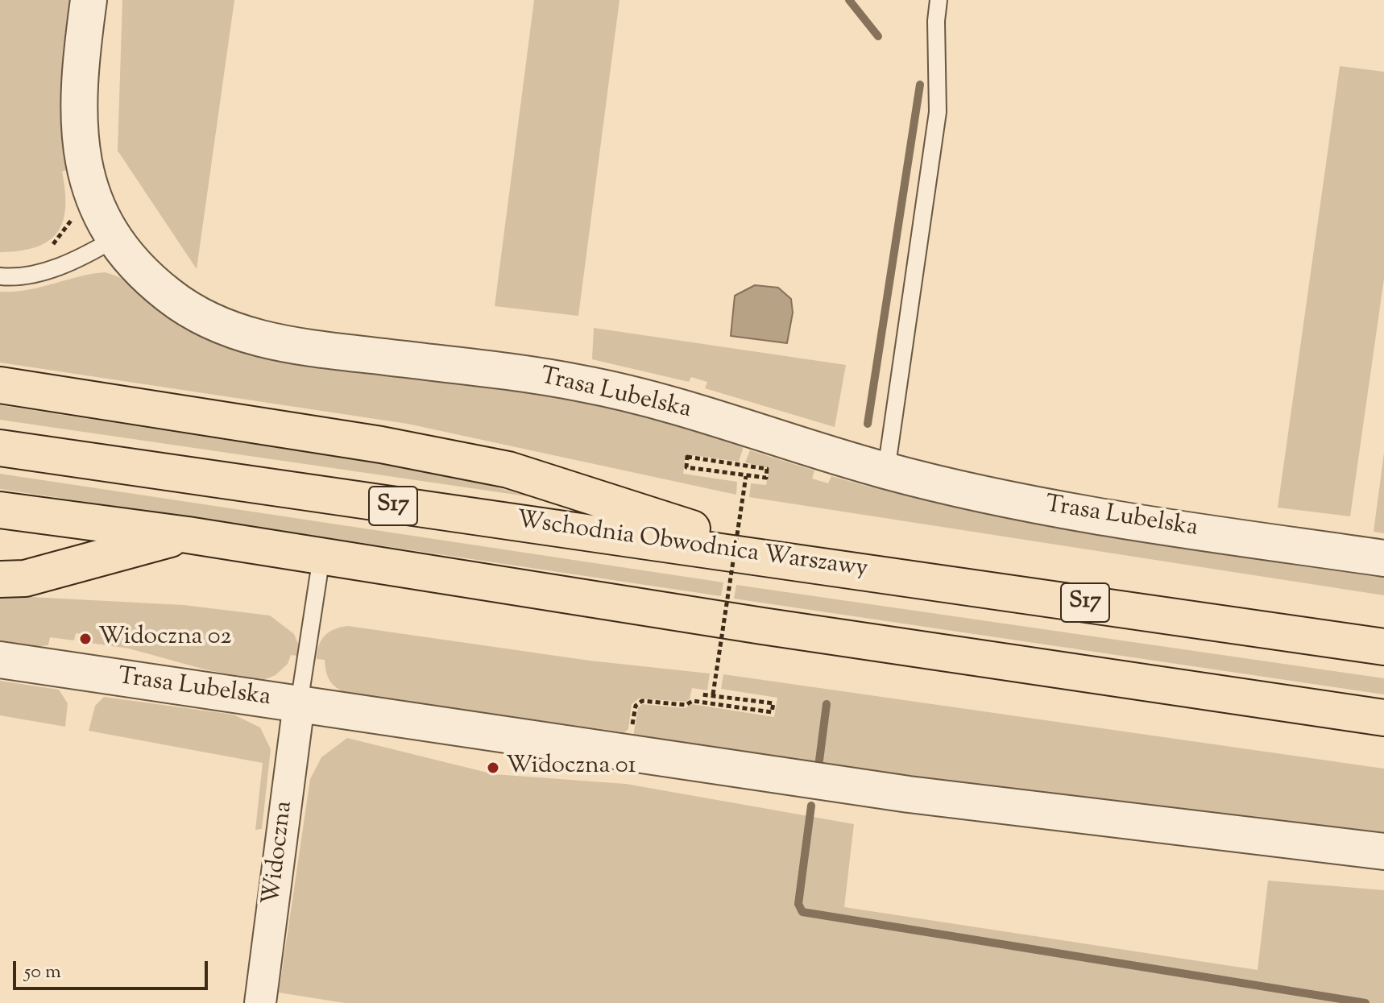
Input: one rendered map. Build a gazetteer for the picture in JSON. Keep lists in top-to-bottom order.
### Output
{
  "streets": {
    "highway": ["S17", "Wschodnia Obwodnica Warszawy"],
    "street": ["Trasa Lubelska", "Widoczna"]
  },
  "crossings": [
    ["Trasa Lubelska", "Widoczna"]
  ],
  "places": ["Widoczna 02", "Widoczna 01"],
  "scale_bar": "50 m"
}
